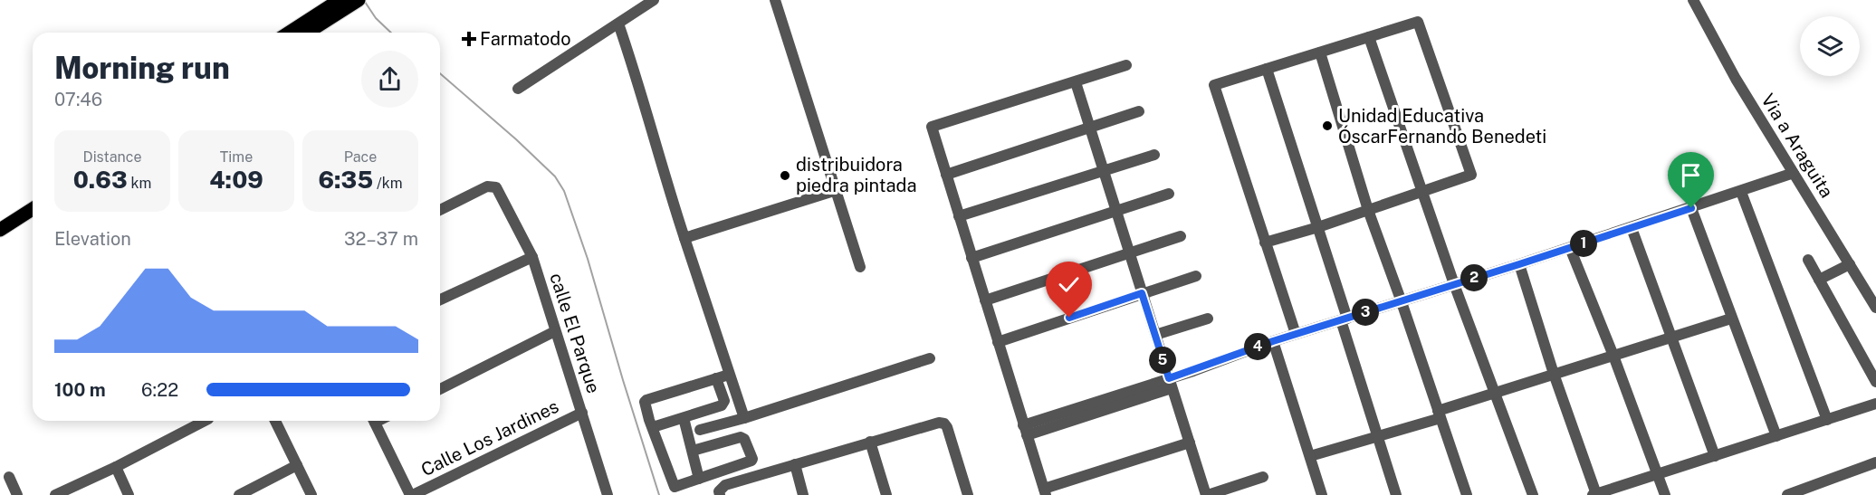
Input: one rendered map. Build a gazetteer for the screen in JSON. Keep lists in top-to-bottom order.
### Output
{
  "streets": {
    "street": ["Via a Araguita", "calle El Parque", "Calle Los Jardines"]
  },
  "crossings": [
    ["calle El Parque", "Calle Los Jardines"]
  ],
  "places": {
    "health": ["Farmatodo"],
    "other": ["Unidad Educativa ÓscarFernando Benedeti", "distribuidora piedra pintada"]
  },
  "page": {
    "heading": ["Morning run", "07:46"],
    "stats": [
      ["Distance", "0.63 km"],
      ["Time", "4:09"],
      ["Pace", "6:35 /km"]
    ],
    "chart": ["Elevation", "32–37 m"],
    "pins": [
      "1",
      "2",
      "3",
      "4",
      "5"
    ],
    "list": [
      {
        "name": "100 m",
        "note": "6:22"
      }
    ]
  }
}
